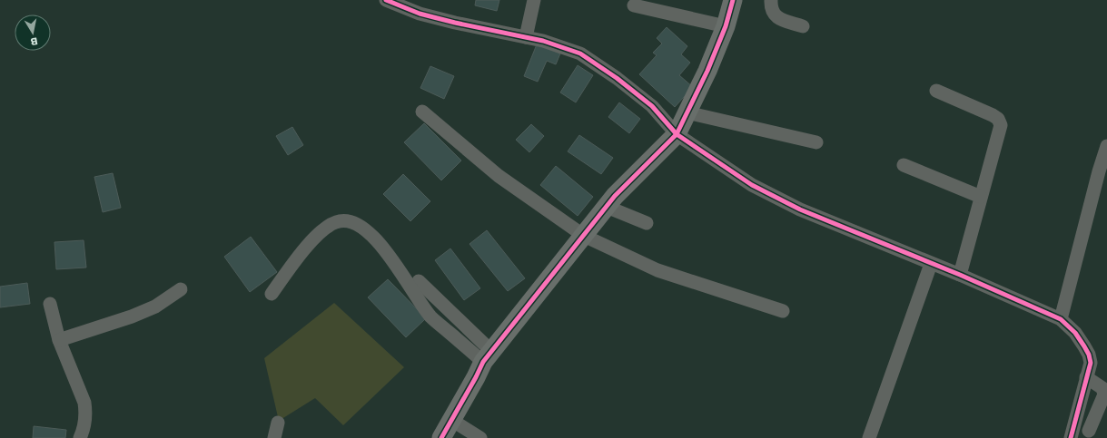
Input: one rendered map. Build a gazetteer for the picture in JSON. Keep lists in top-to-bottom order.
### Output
{
  "north": "bottom"
}
